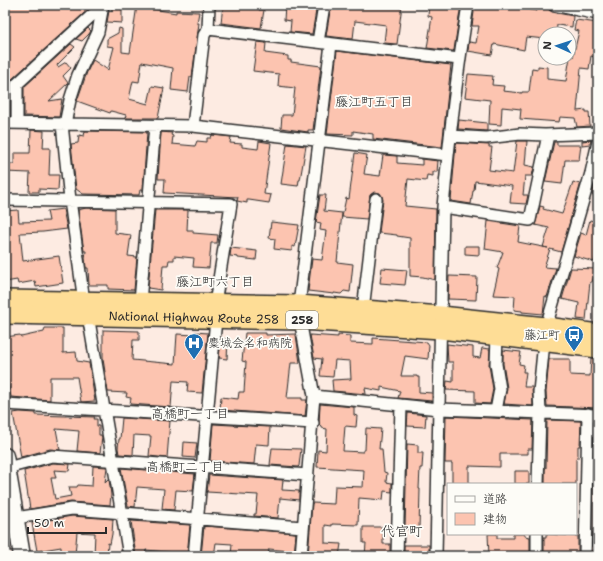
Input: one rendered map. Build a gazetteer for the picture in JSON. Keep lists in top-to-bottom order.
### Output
{
  "streets": {
    "highway": ["National Highway Route 258", "258"]
  },
  "districts": [
    "藤江町五丁目",
    "藤江町六丁目",
    "高橋町一丁目",
    "高橋町二丁目",
    "代官町"
  ],
  "places": {
    "bus stop": ["藤江町"],
    "hospital": ["麋城会名和病院"]
  },
  "legend": ["道路", "建物"],
  "scale_bar": "50 m",
  "north": "left"
}
